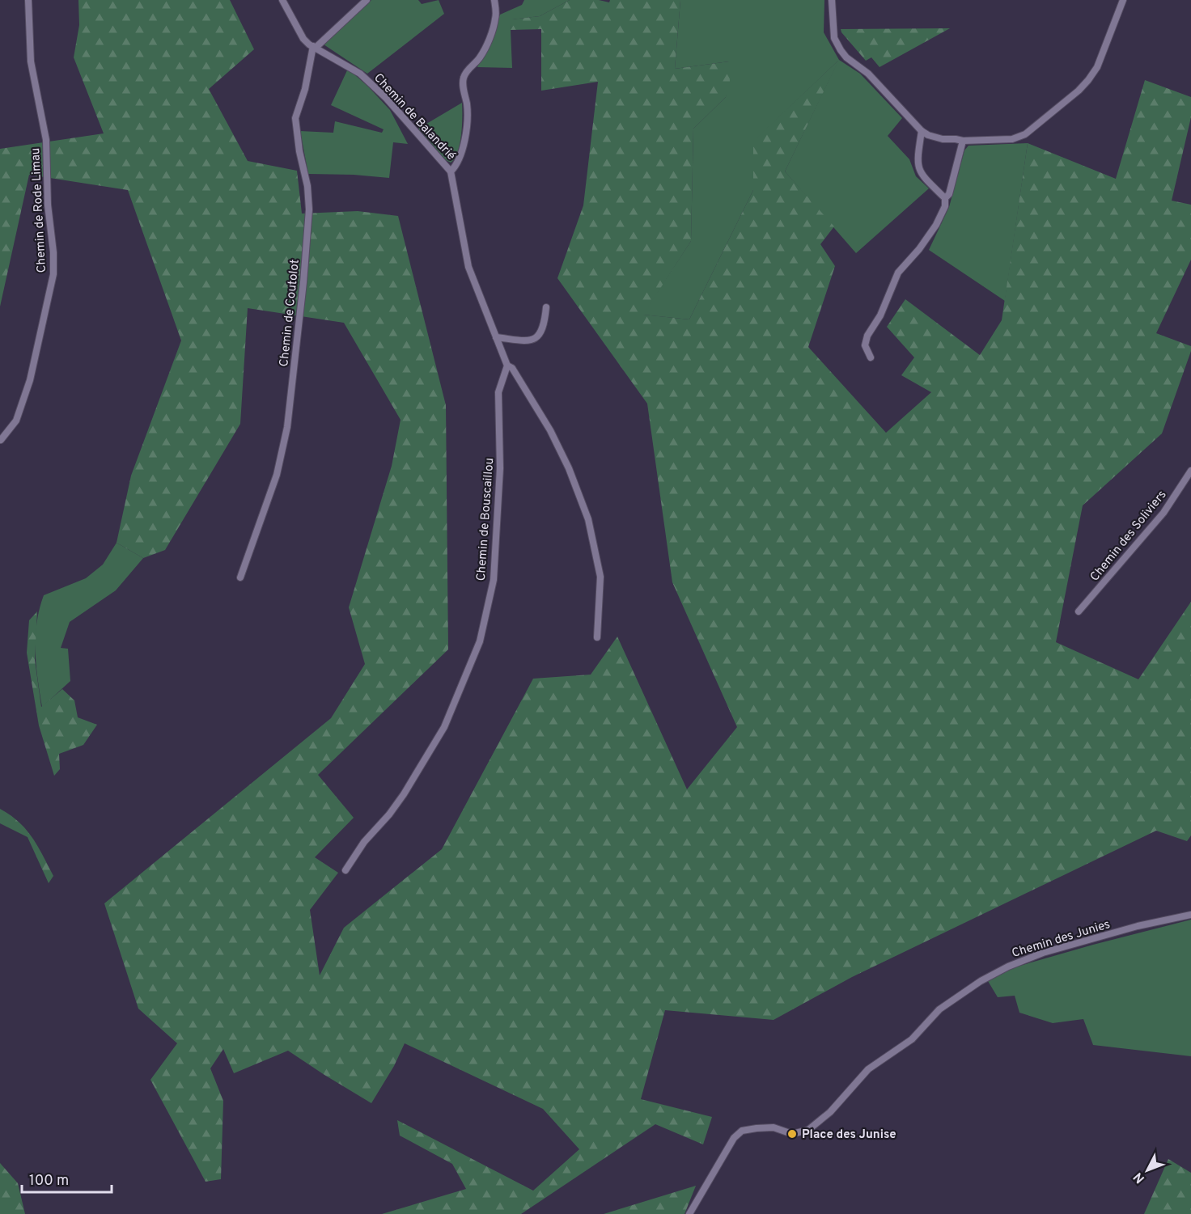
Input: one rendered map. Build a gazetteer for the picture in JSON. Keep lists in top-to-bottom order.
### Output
{
  "streets": {
    "street": [
      "Chemin de Balandrié",
      "Chemin de Rode Limau",
      "Chemin de Coutolot",
      "Chemin de Bouscaillou",
      "Chemin des Soliviers",
      "Chemin des Junies"
    ]
  },
  "crossings": [
    ["Chemin de Balandrié", "Chemin de Coutolot"],
    ["Chemin de Balandrié", "Chemin de Bouscaillou"]
  ],
  "places": ["Place des Junise"],
  "scale_bar": "100 m",
  "north": "bottom left"
}
